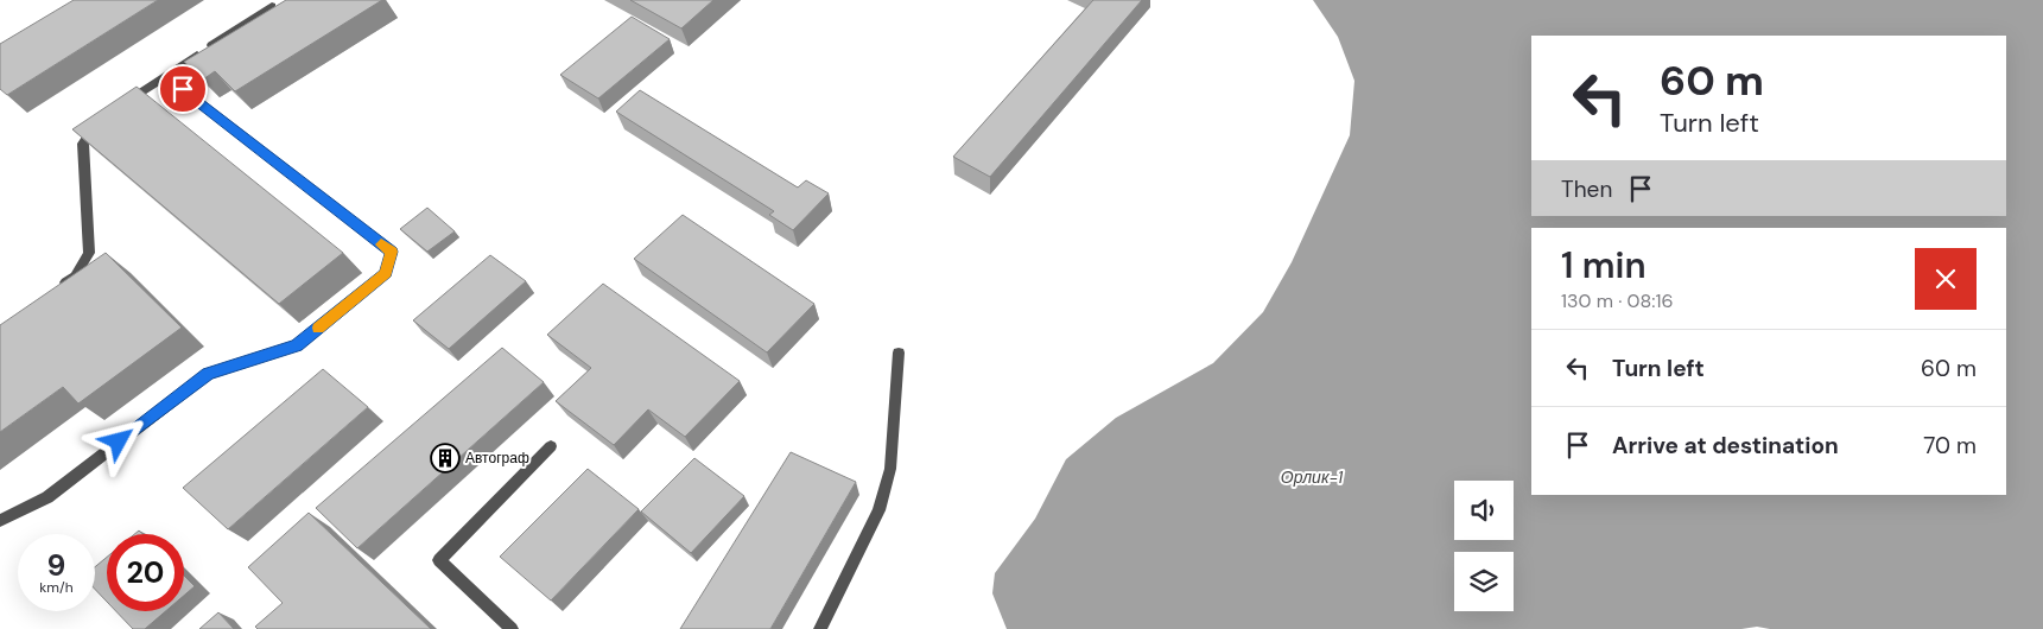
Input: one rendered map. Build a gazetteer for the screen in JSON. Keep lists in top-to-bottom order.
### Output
{
  "water": ["Орлик-1"],
  "places": {
    "building": ["Автограф"]
  },
  "page": {
    "turn": ["60 m", "Turn left"],
    "then": "Then",
    "heading": ["1 min", "130 m · 08:16"],
    "list": [
      {
        "name": "Turn left",
        "value": "60 m"
      },
      {
        "name": "Arrive at destination",
        "value": "70 m"
      }
    ],
    "speed": "9 km/h",
    "limit": "20"
  }
}
